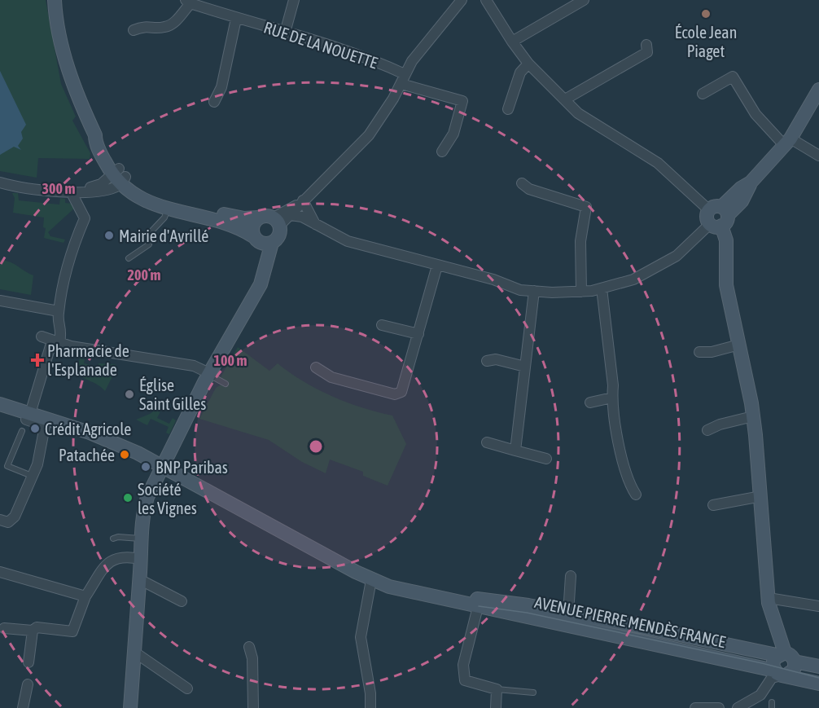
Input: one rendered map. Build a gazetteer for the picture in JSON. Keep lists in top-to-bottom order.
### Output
{
  "streets": {
    "main road": ["AVENUE PIERRE MENDÈS FRANCE"],
    "street": ["RUE DE LA NOUETTE"]
  },
  "places": {
    "other": [
      "École Jean Piaget",
      "Mairie d'Avrillé",
      "Église Saint Gilles",
      "Crédit Agricole",
      "Patachée",
      "BNP Paribas",
      "Société les Vignes"
    ],
    "health": ["Pharmacie de l'Esplanade"]
  },
  "rings": ["300 m", "200 m", "100 m"]
}
